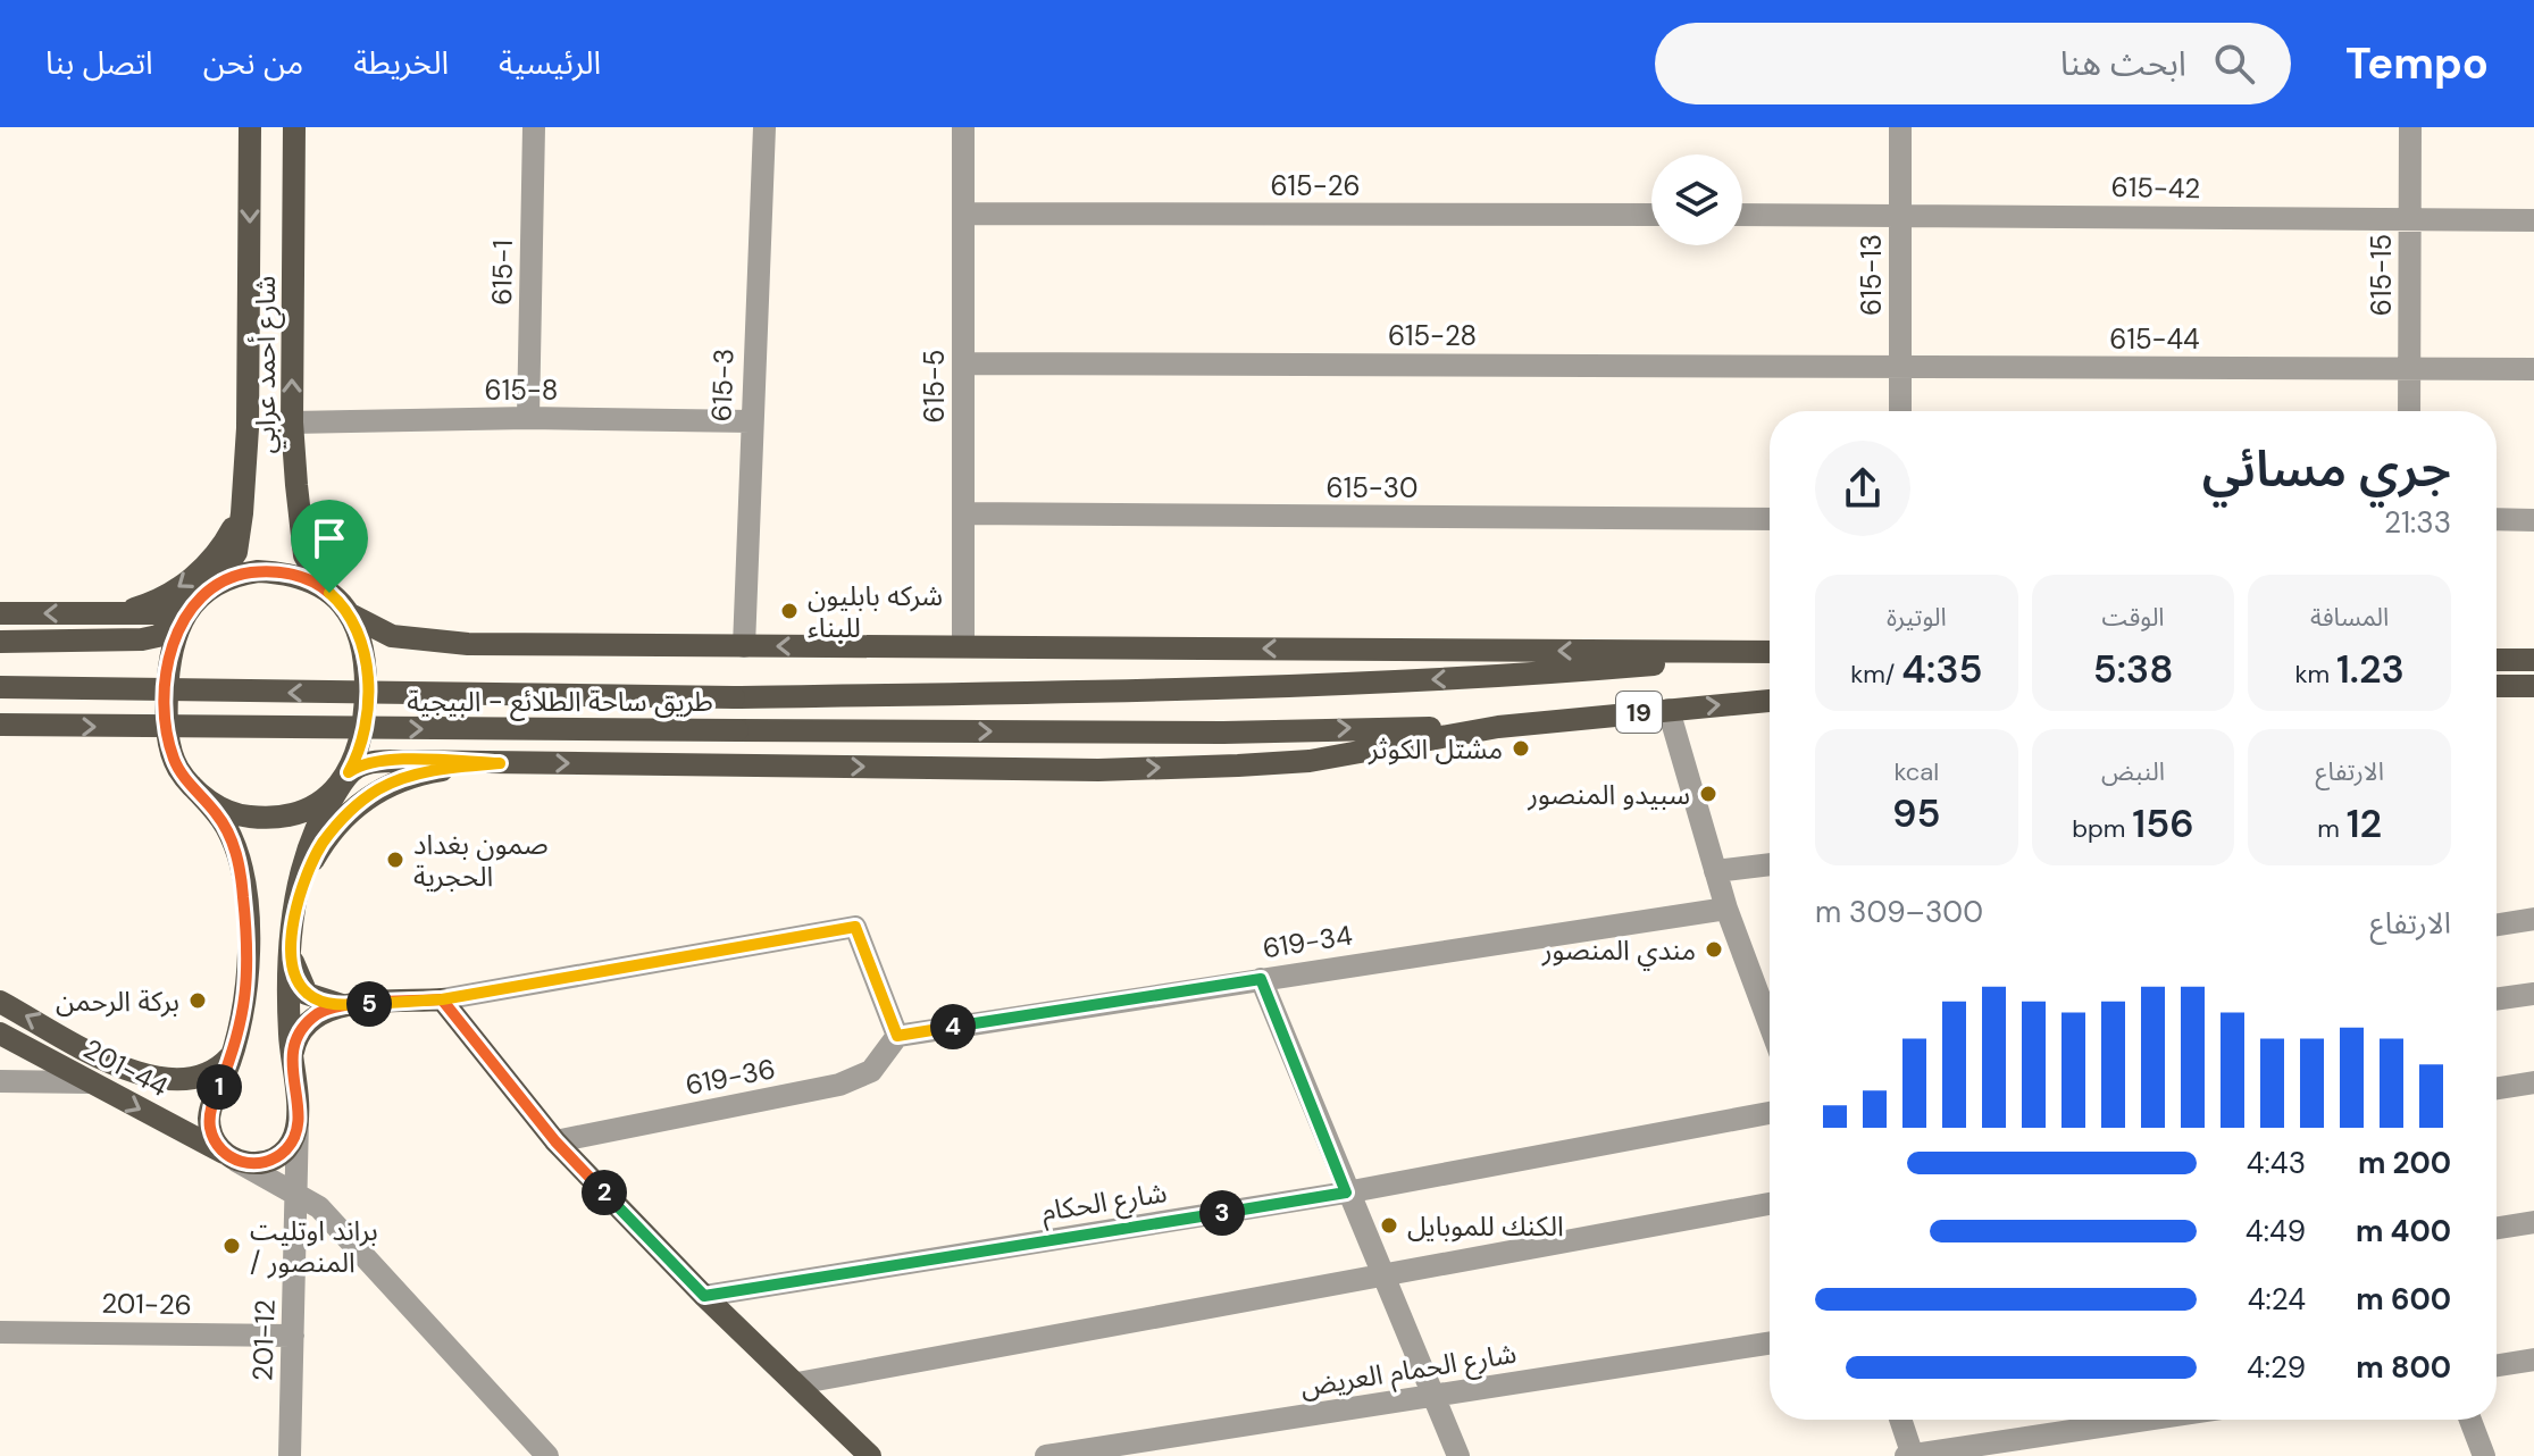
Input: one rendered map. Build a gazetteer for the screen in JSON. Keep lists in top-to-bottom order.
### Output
{
  "streets": {
    "main road": [
      "شارع أحمد عرابي",
      "طريق ساحة الطلائع - البيجية",
      "19",
      "201-44",
      "201-12"
    ],
    "street": [
      "615-26",
      "615-42",
      "615-1",
      "615-13",
      "615-15",
      "615-28",
      "615-44",
      "615-3",
      "615-5",
      "615-8",
      "615-30",
      "619-34",
      "619-36",
      "شارع الحكام",
      "201-26",
      "شارع الحمام العريض"
    ]
  },
  "crossings": [
    ["615-26", "615-5"],
    ["615-42", "615-13"],
    ["615-42", "615-15"],
    ["615-1", "615-8"],
    ["615-13", "615-28"],
    ["615-13", "615-44"],
    ["615-15", "615-44"],
    ["615-28", "615-44"],
    ["615-28", "615-5"],
    ["شارع أحمد عرابي", "615-8"],
    ["شارع أحمد عرابي", "201-12"],
    ["615-3", "615-8"],
    ["615-5", "615-30"],
    ["طريق ساحة الطلائع - البيجية", "19"],
    ["619-34", "619-36"],
    ["201-26", "201-12"]
  ],
  "one_way": ["201-44"],
  "places": [
    "شركه بابليون للبناء",
    "مشتل الكوثر",
    "سبيدو المنصور",
    "صمون بغداد الحجرية",
    "مندي المنصور",
    "بركة الرحمن",
    "الكنك للموبايل",
    "براند اوتليت / المنصور"
  ],
  "page": {
    "header": "Tempo",
    "search": "ابحث هنا",
    "nav": [
      "الرئيسية",
      "الخريطة",
      "من نحن",
      "اتصل بنا"
    ],
    "heading": ["جري مسائي", "21:33"],
    "stats": [
      ["المسافة", "1.23 km"],
      ["الوقت", "5:38"],
      ["الوتيرة", "4:35 /km"],
      ["الارتفاع", "12 m"],
      ["النبض", "156 bpm"],
      ["kcal", "95"]
    ],
    "chart": ["الارتفاع", "300–309 m"],
    "pins": [
      "5",
      "4",
      "1",
      "2",
      "3"
    ],
    "list": [
      {
        "name": "200 m",
        "note": "4:43"
      },
      {
        "name": "400 m",
        "note": "4:49"
      },
      {
        "name": "600 m",
        "note": "4:24"
      },
      {
        "name": "800 m",
        "note": "4:29"
      }
    ]
  }
}
